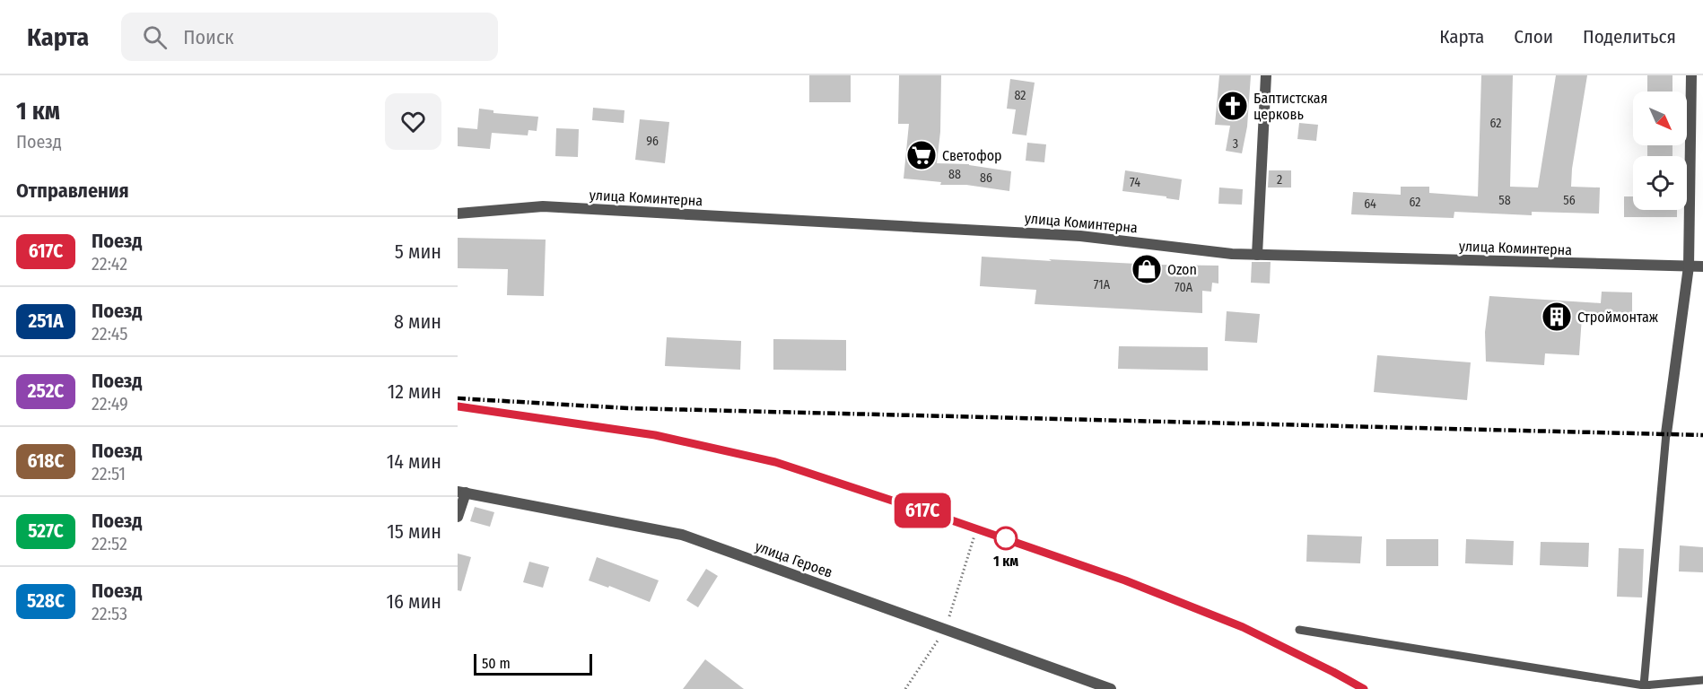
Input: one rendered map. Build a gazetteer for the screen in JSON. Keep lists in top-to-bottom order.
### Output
{
  "streets": {
    "street": ["улица Коминтерна", "улица Героев"]
  },
  "places": {
    "church": ["Баптистская церковь"],
    "supermarket": ["Светофор"],
    "shop": ["Ozon"],
    "building": ["Строймонтаж"],
    "other": ["1 км"]
  },
  "house_numbers": [
    "82",
    "62",
    "96",
    "3",
    "88",
    "86",
    "2",
    "74",
    "58",
    "56",
    "62",
    "64",
    "71А",
    "70А"
  ],
  "scale_bar": "50 m",
  "north": "bottom right",
  "page": {
    "header": "Карта",
    "search": "Поиск",
    "nav": ["Карта", "Слои", "Поделиться"],
    "heading": [
      ["1 км", "Поезд"],
      "Отправления"
    ],
    "on_map": "617C",
    "list": [
      {
        "mark": "617C",
        "name": "Поезд",
        "note": "22:42",
        "value": "5 мин"
      },
      {
        "mark": "251А",
        "name": "Поезд",
        "note": "22:45",
        "value": "8 мин"
      },
      {
        "mark": "252С",
        "name": "Поезд",
        "note": "22:49",
        "value": "12 мин"
      },
      {
        "mark": "618С",
        "name": "Поезд",
        "note": "22:51",
        "value": "14 мин"
      },
      {
        "mark": "527С",
        "name": "Поезд",
        "note": "22:52",
        "value": "15 мин"
      },
      {
        "mark": "528С",
        "name": "Поезд",
        "note": "22:53",
        "value": "16 мин"
      }
    ],
    "scale": "50 m"
  }
}
